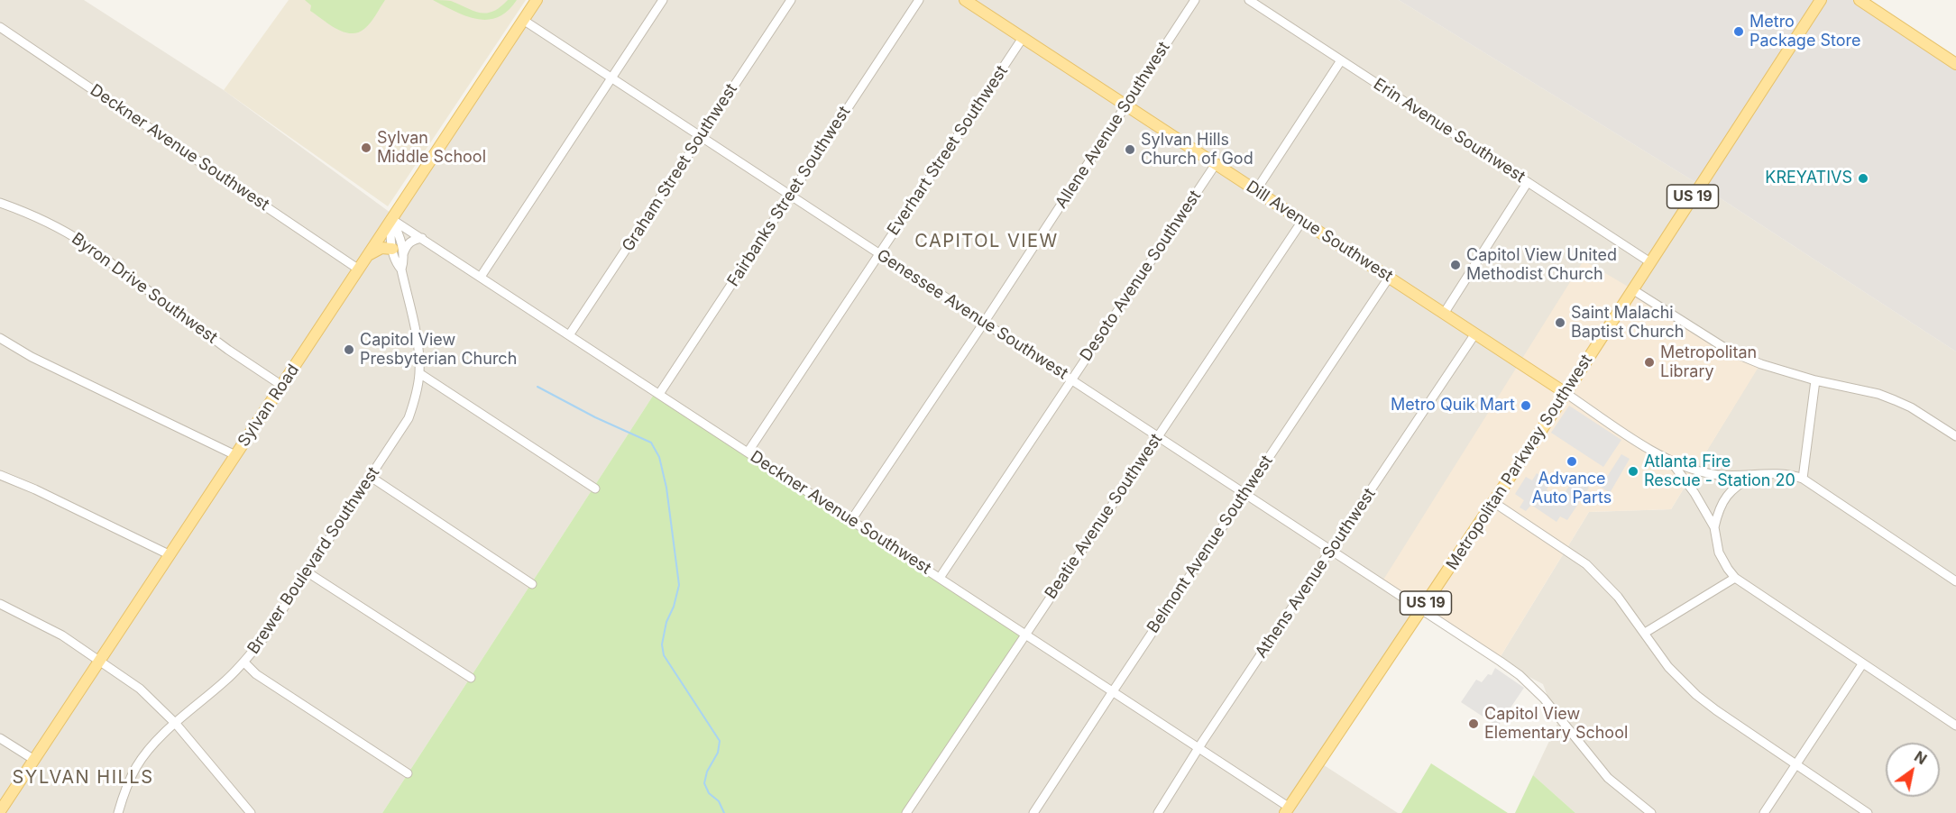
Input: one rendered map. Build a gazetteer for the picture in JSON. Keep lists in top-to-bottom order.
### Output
{
  "streets": {
    "main road": [
      "US 19",
      "Dill Avenue Southwest",
      "Sylvan Road",
      "Metropolitan Parkway Southwest"
    ],
    "street": [
      "Allene Avenue Southwest",
      "Erin Avenue Southwest",
      "Deckner Avenue Southwest",
      "Everhart Street Southwest",
      "Graham Street Southwest",
      "Fairbanks Street Southwest",
      "Desoto Avenue Southwest",
      "Byron Drive Southwest",
      "Genessee Avenue Southwest",
      "Beatie Avenue Southwest",
      "Belmont Avenue Southwest",
      "Brewer Boulevard Southwest",
      "Athens Avenue Southwest"
    ]
  },
  "crossings": [
    ["Allene Avenue Southwest", "Deckner Avenue Southwest"],
    ["Allene Avenue Southwest", "Dill Avenue Southwest"],
    ["Allene Avenue Southwest", "Genessee Avenue Southwest"],
    ["Erin Avenue Southwest", "Metropolitan Parkway Southwest"],
    ["Deckner Avenue Southwest", "Everhart Street Southwest"],
    ["Deckner Avenue Southwest", "Graham Street Southwest"],
    ["Deckner Avenue Southwest", "Fairbanks Street Southwest"],
    ["Deckner Avenue Southwest", "Desoto Avenue Southwest"],
    ["Deckner Avenue Southwest", "Sylvan Road"],
    ["Deckner Avenue Southwest", "Metropolitan Parkway Southwest"],
    ["Deckner Avenue Southwest", "Beatie Avenue Southwest"],
    ["Deckner Avenue Southwest", "Belmont Avenue Southwest"],
    ["Deckner Avenue Southwest", "Brewer Boulevard Southwest"],
    ["Deckner Avenue Southwest", "Athens Avenue Southwest"],
    ["Everhart Street Southwest", "Dill Avenue Southwest"],
    ["Everhart Street Southwest", "Genessee Avenue Southwest"],
    ["Graham Street Southwest", "Genessee Avenue Southwest"],
    ["Fairbanks Street Southwest", "Genessee Avenue Southwest"],
    ["Dill Avenue Southwest", "Desoto Avenue Southwest"],
    ["Dill Avenue Southwest", "Metropolitan Parkway Southwest"],
    ["Dill Avenue Southwest", "Beatie Avenue Southwest"],
    ["Dill Avenue Southwest", "Belmont Avenue Southwest"],
    ["Dill Avenue Southwest", "Athens Avenue Southwest"],
    ["Desoto Avenue Southwest", "Genessee Avenue Southwest"],
    ["Byron Drive Southwest", "Sylvan Road"],
    ["Genessee Avenue Southwest", "Sylvan Road"],
    ["Genessee Avenue Southwest", "Metropolitan Parkway Southwest"],
    ["Genessee Avenue Southwest", "Beatie Avenue Southwest"],
    ["Genessee Avenue Southwest", "Belmont Avenue Southwest"],
    ["Genessee Avenue Southwest", "Athens Avenue Southwest"],
    ["Sylvan Road", "Brewer Boulevard Southwest"]
  ],
  "districts": ["CAPITOL VIEW", "SYLVAN HILLS"],
  "places": [
    "Metro Package Store",
    "Sylvan Middle School",
    "Sylvan Hills Church of God",
    "KREYATIVS",
    "Capitol View United Methodist Church",
    "Saint Malachi Baptist Church",
    "Capitol View Presbyterian Church",
    "Metropolitan Library",
    "Metro Quik Mart",
    "Advance Auto Parts",
    "Atlanta Fire Rescue - Station 20",
    "Capitol View Elementary School"
  ],
  "north": "top right"
}
